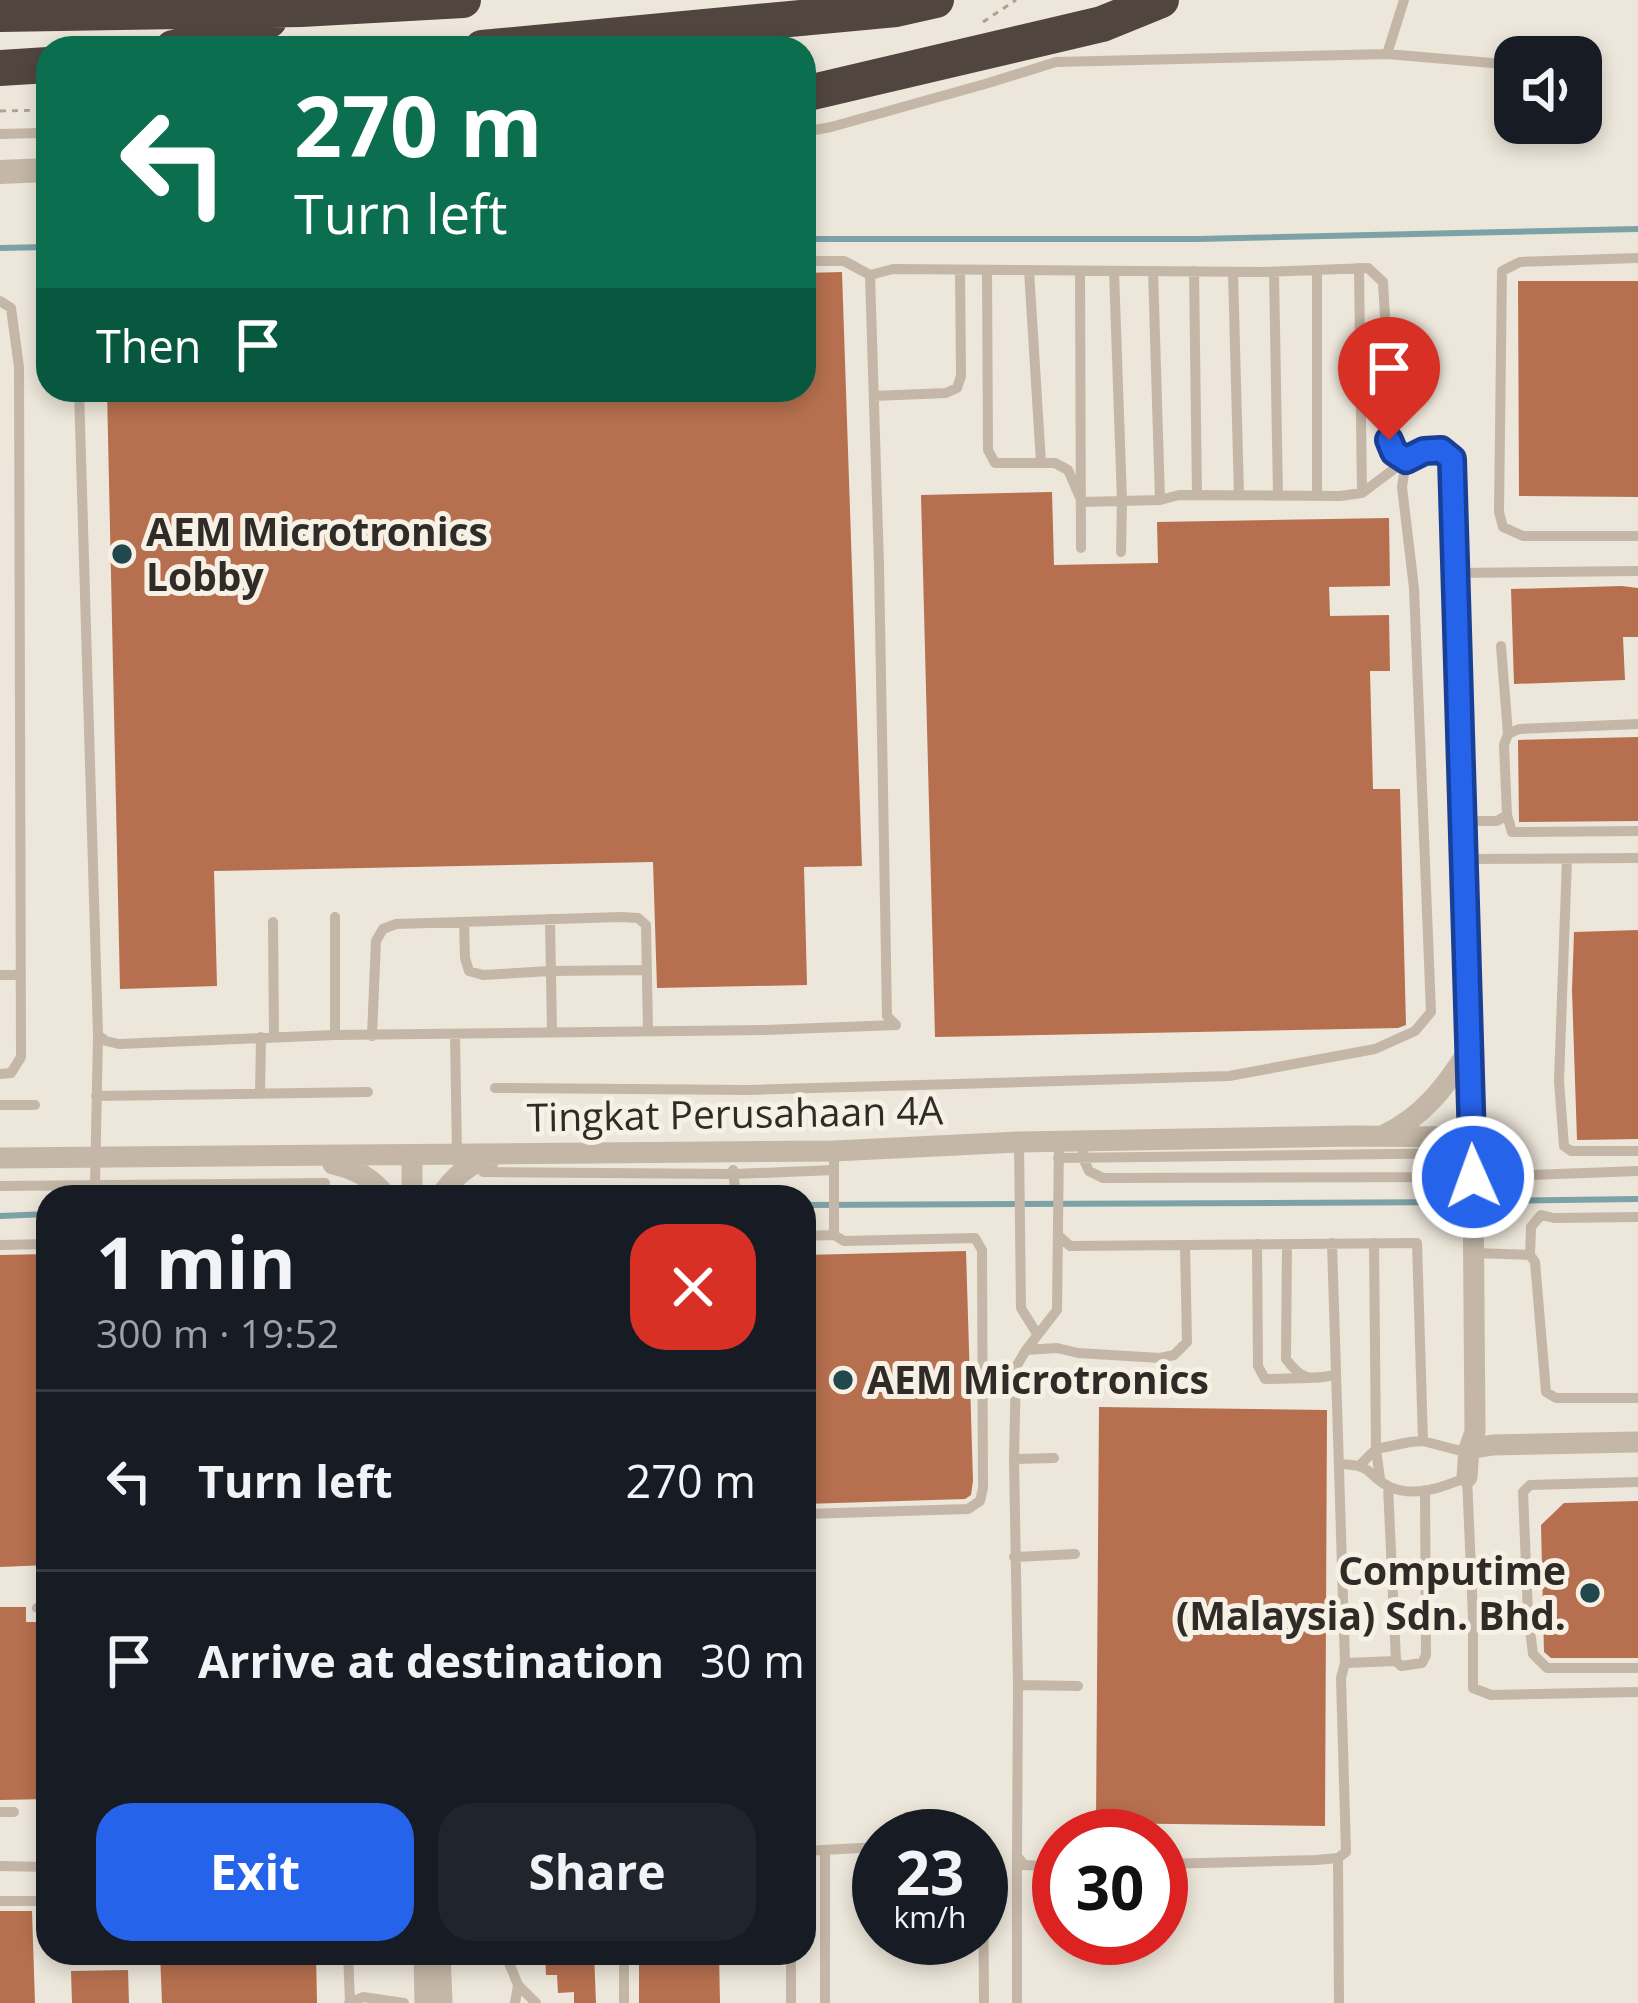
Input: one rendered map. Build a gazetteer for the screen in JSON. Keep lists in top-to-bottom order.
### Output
{
  "streets": {
    "street": ["Tingkat Perusahaan 4A"]
  },
  "places": ["AEM Microtronics Lobby", "AEM Microtronics", "Computime (Malaysia) Sdn. Bhd."],
  "page": {
    "turn": ["270 m", "Turn left"],
    "then": "Then",
    "heading": ["1 min", "300 m · 19:52"],
    "list": [
      {
        "name": "Turn left",
        "value": "270 m"
      },
      {
        "name": "Arrive at destination",
        "value": "30 m"
      }
    ],
    "buttons": ["Exit", "Share"],
    "speed": "23 km/h",
    "limit": "30"
  }
}
